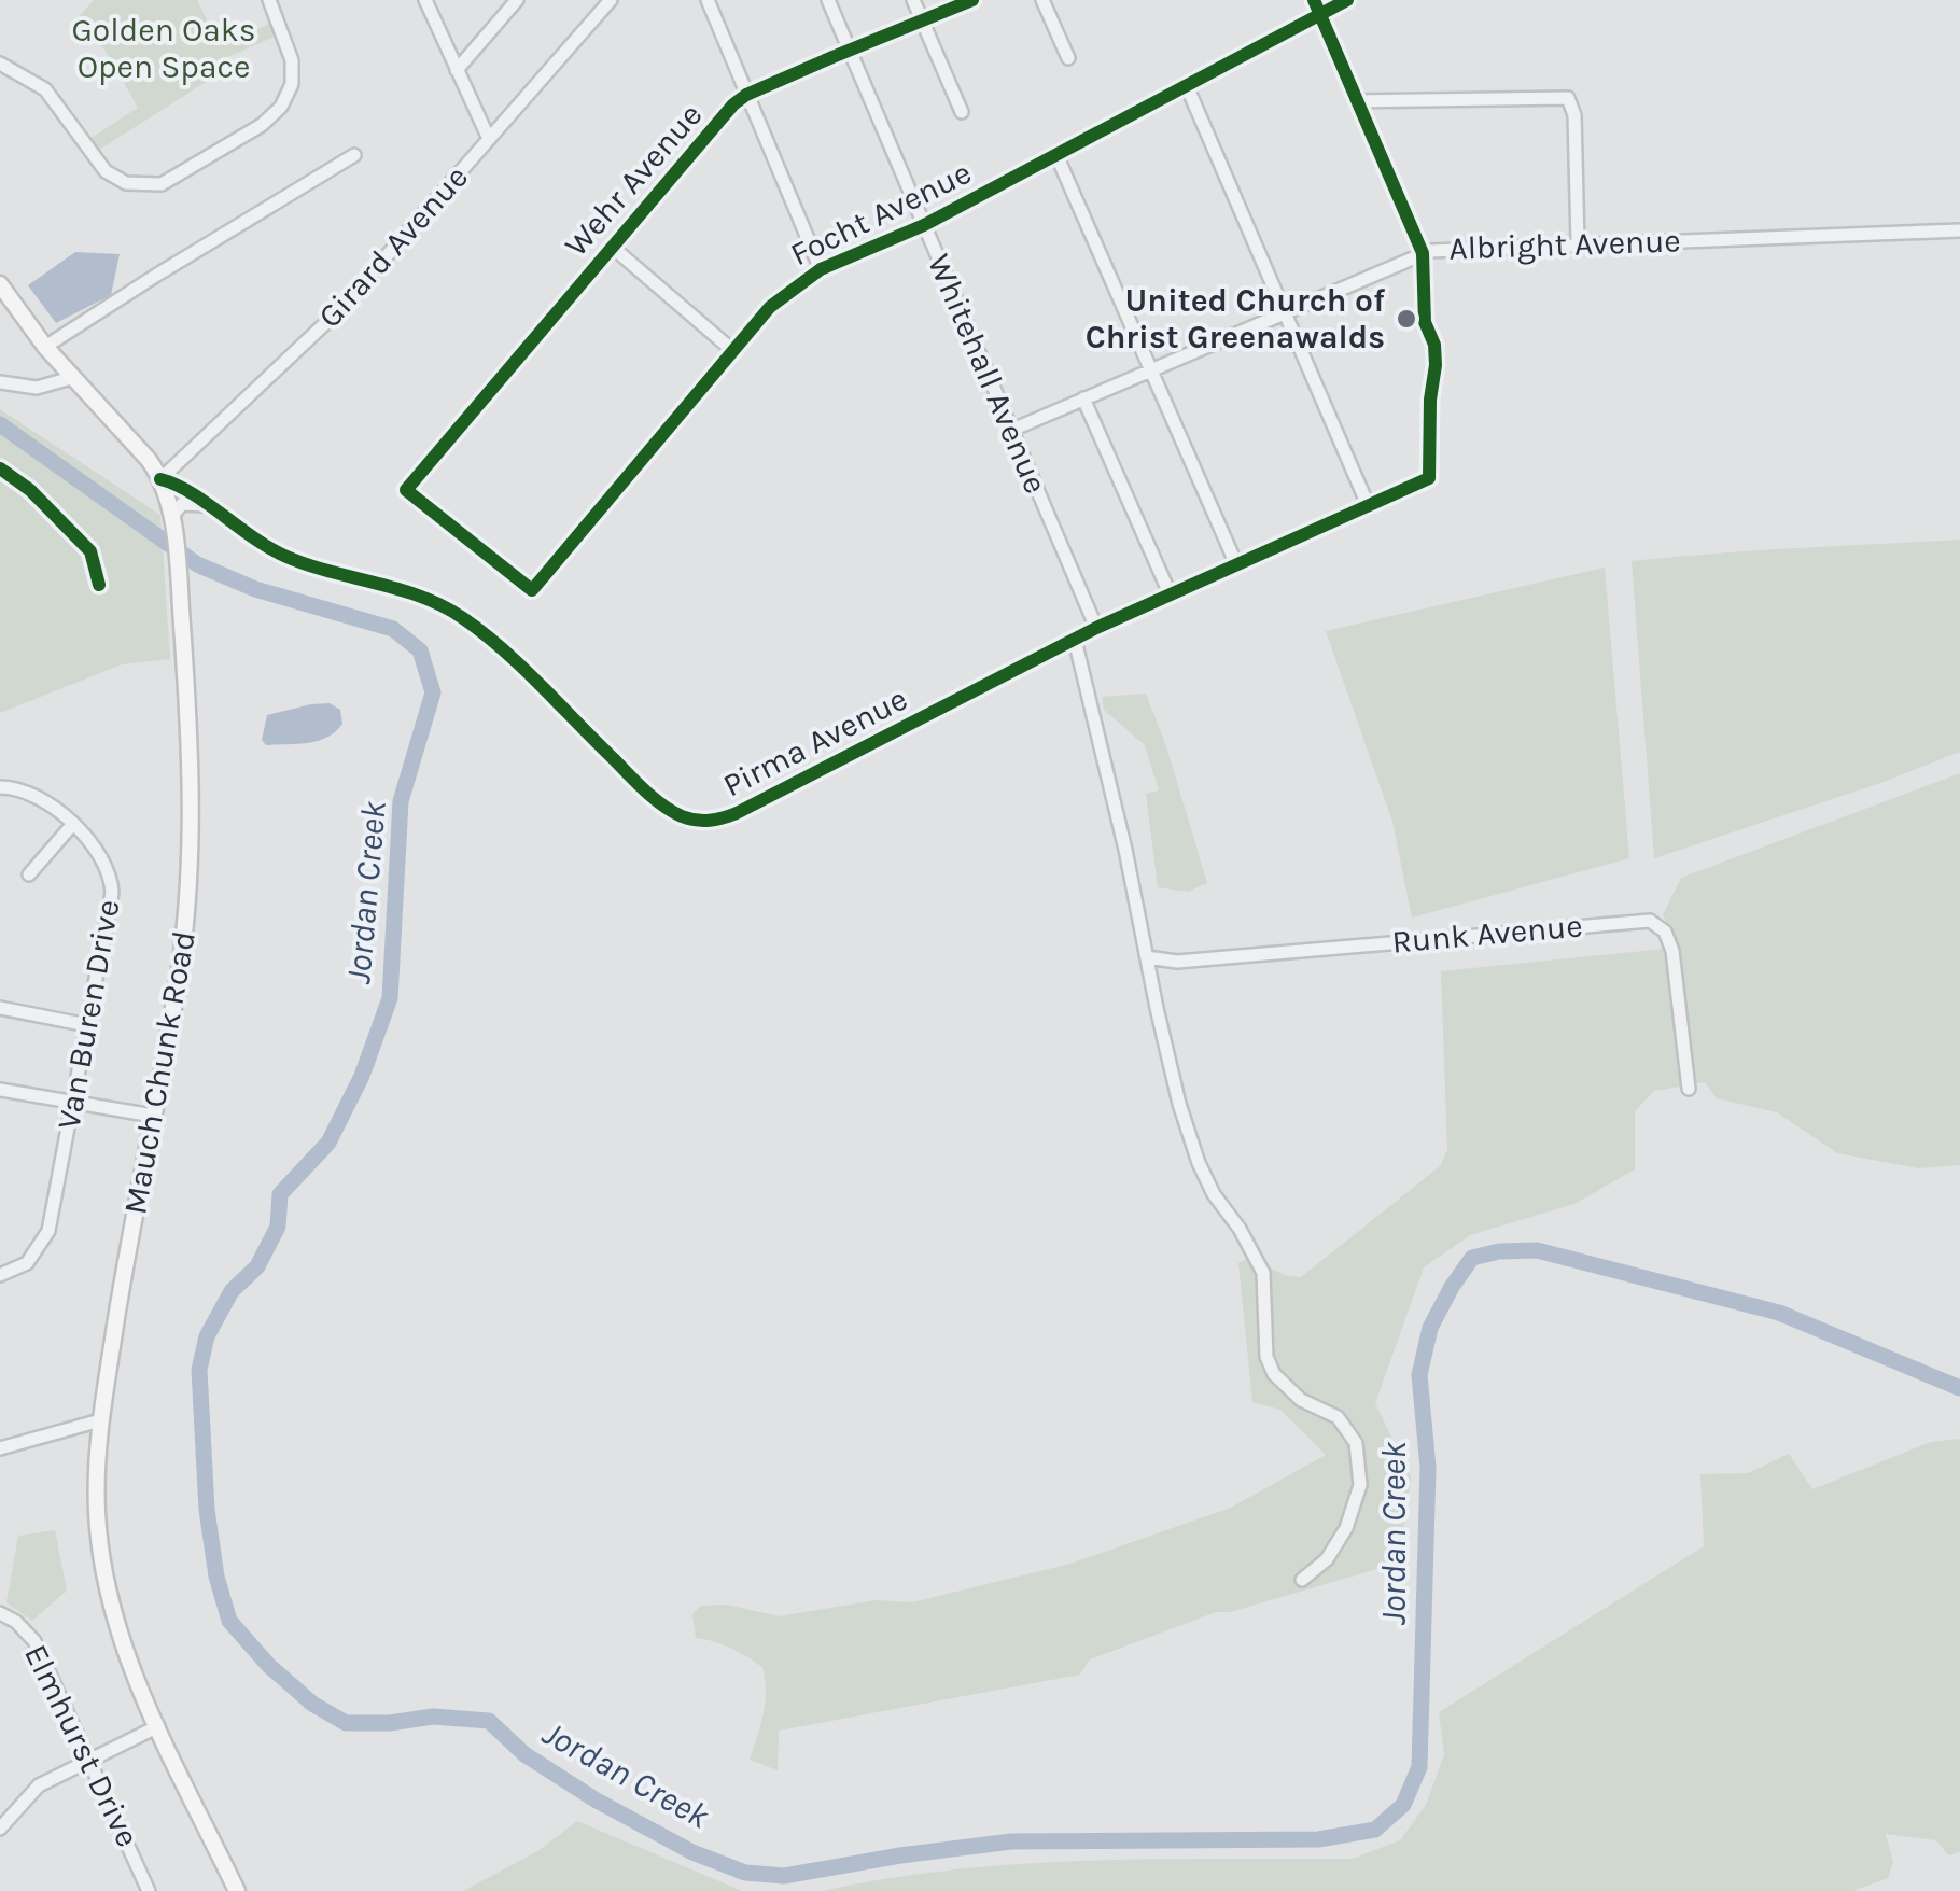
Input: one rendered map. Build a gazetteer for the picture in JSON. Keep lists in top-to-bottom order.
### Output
{
  "streets": {
    "main road": ["Mauch Chunk Road"],
    "street": [
      "Wehr Avenue",
      "Focht Avenue",
      "Albright Avenue",
      "Girard Avenue",
      "Whitehall Avenue",
      "Pirma Avenue",
      "Runk Avenue",
      "Van Buren Drive",
      "Elmhurst Drive"
    ]
  },
  "crossings": [
    ["Wehr Avenue", "Focht Avenue"],
    ["Wehr Avenue", "Whitehall Avenue"],
    ["Focht Avenue", "Whitehall Avenue"],
    ["Albright Avenue", "Whitehall Avenue"],
    ["Albright Avenue", "Pirma Avenue"],
    ["Girard Avenue", "Pirma Avenue"],
    ["Girard Avenue", "Mauch Chunk Road"],
    ["Whitehall Avenue", "Pirma Avenue"],
    ["Pirma Avenue", "Mauch Chunk Road"]
  ],
  "water": ["Jordan Creek"],
  "parks": ["Golden Oaks Open Space"],
  "places": ["United Church of Christ Greenawalds"]
}
